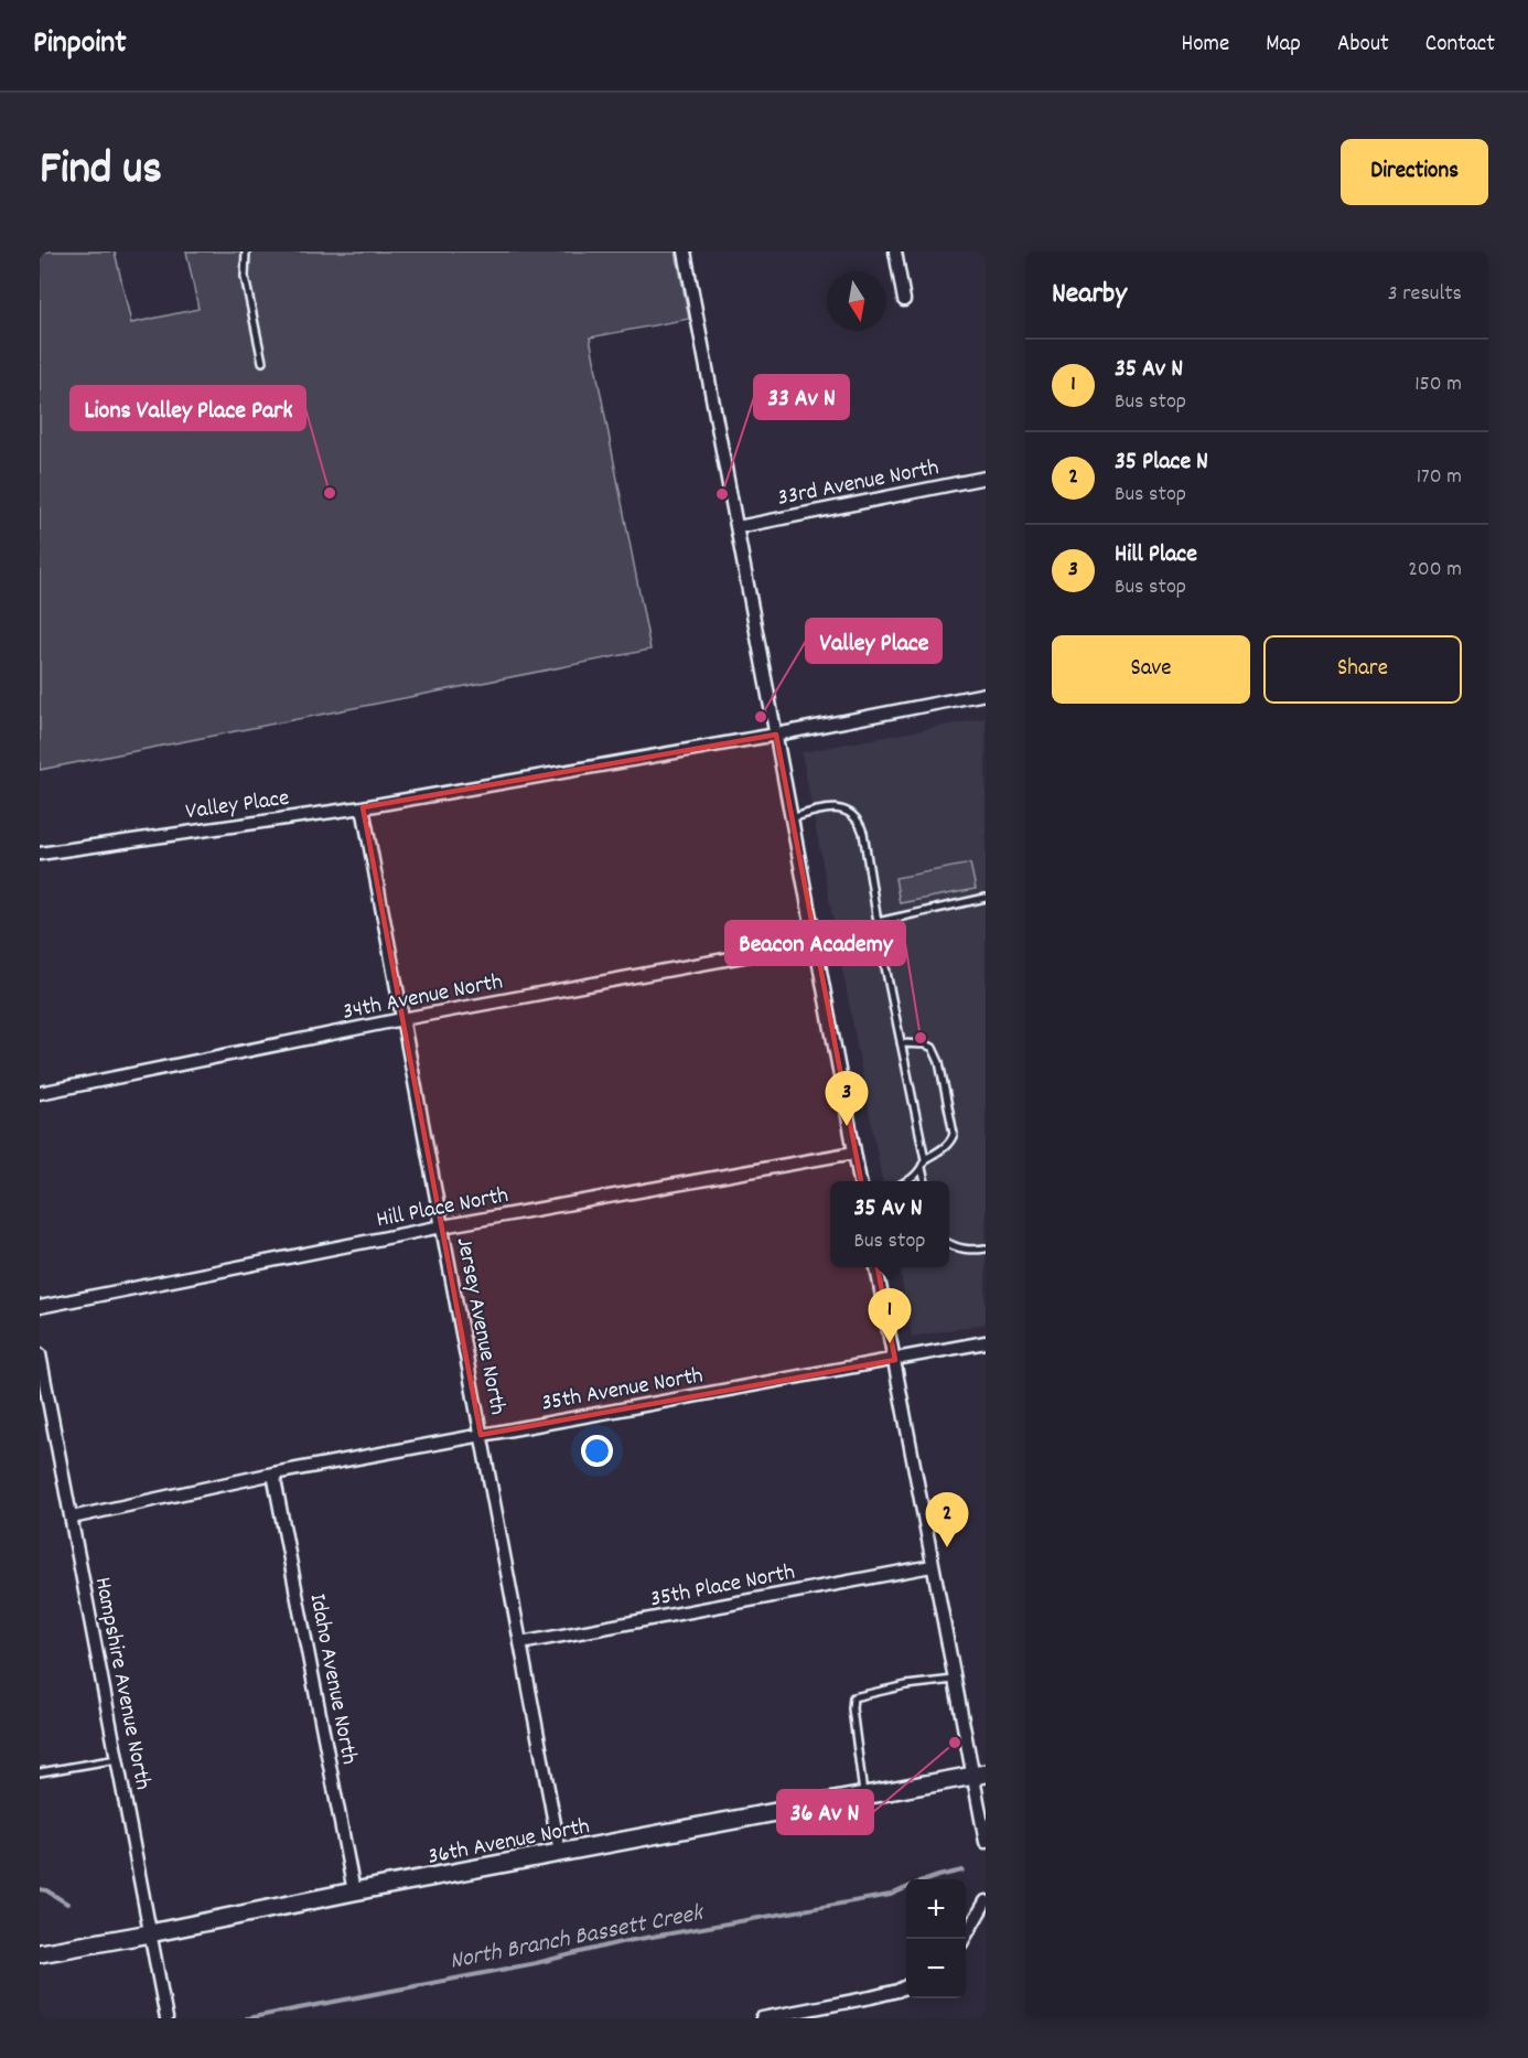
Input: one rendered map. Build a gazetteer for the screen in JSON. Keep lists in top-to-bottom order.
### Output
{
  "streets": {
    "street": [
      "33rd Avenue North",
      "Valley Place",
      "34th Avenue North",
      "Hill Place North",
      "Jersey Avenue North",
      "35th Avenue North",
      "35th Place North",
      "Idaho Avenue North",
      "Hampshire Avenue North",
      "36th Avenue North"
    ]
  },
  "crossings": [
    ["Valley Place", "Jersey Avenue North"],
    ["34th Avenue North", "Jersey Avenue North"],
    ["Hill Place North", "Jersey Avenue North"],
    ["Jersey Avenue North", "35th Avenue North"],
    ["Jersey Avenue North", "35th Place North"],
    ["Jersey Avenue North", "36th Avenue North"],
    ["35th Avenue North", "Idaho Avenue North"],
    ["35th Avenue North", "Hampshire Avenue North"],
    ["Idaho Avenue North", "36th Avenue North"],
    ["Hampshire Avenue North", "36th Avenue North"]
  ],
  "water": ["North Branch Bassett Creek"],
  "places": [
    "Lions Valley Place Park",
    "33 Av N",
    "Valley Place",
    "Beacon Academy",
    "36 Av N"
  ],
  "north": "bottom",
  "page": {
    "header": "Pinpoint",
    "nav": [
      "Home",
      "Map",
      "About",
      "Contact"
    ],
    "title": "Find us",
    "buttons": [
      "Directions",
      ["Save", "Share"]
    ],
    "heading": ["Nearby", "3 results"],
    "list": [
      {
        "mark": "1",
        "name": "35 Av N",
        "note": "Bus stop",
        "value": "150 m"
      },
      {
        "mark": "2",
        "name": "35 Place N",
        "note": "Bus stop",
        "value": "170 m"
      },
      {
        "mark": "3",
        "name": "Hill Place",
        "note": "Bus stop",
        "value": "200 m"
      }
    ],
    "pins": ["3", "1", "2"],
    "popup": ["35 Av N", "Bus stop"],
    "map_buttons": ["+", "−"]
  }
}
